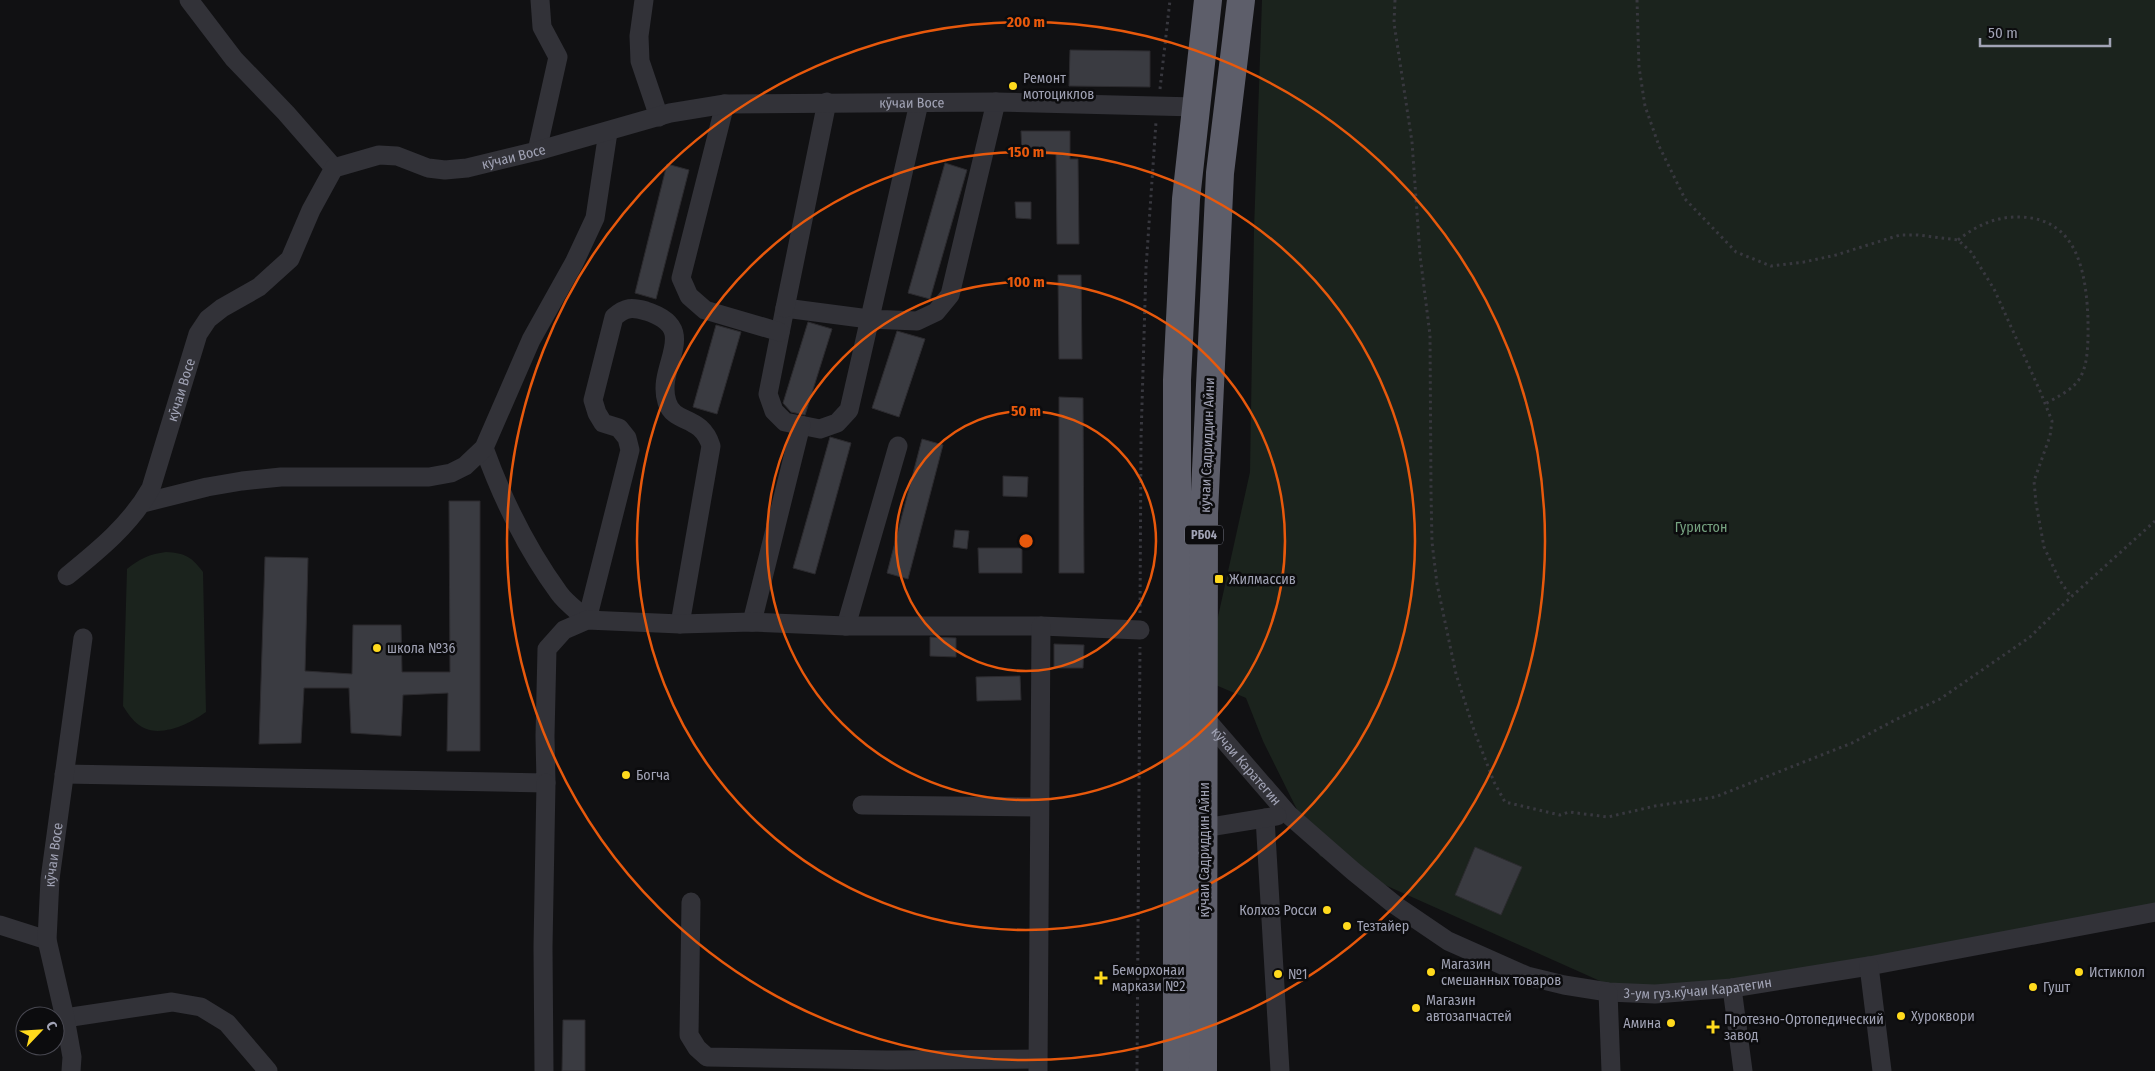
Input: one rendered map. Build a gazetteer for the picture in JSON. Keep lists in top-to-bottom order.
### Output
{
  "streets": {
    "highway": ["кӯчаи Садриддин Айни", "РБ04"],
    "street": ["кӯчаи Восе", "кӯчаи Каратегин", "3-ум гуз.кӯчаи Каратегин"]
  },
  "crossings": [
    ["кӯчаи Восе", "кӯчаи Садриддин Айни"],
    ["кӯчаи Садриддин Айни", "кӯчаи Каратегин"],
    ["кӯчаи Каратегин", "3-ум гуз.кӯчаи Каратегин"]
  ],
  "parks": ["Гуристон"],
  "places": {
    "other": [
      "Ремонт мотоциклов",
      "школа №36",
      "Богча",
      "Колхоз Росси",
      "Тезтайер",
      "Магазин смешанных товаров",
      "Истиклол",
      "№1",
      "Гушт",
      "Магазин автозапчастей",
      "Хуроквори",
      "Амина"
    ],
    "transit": ["Жилмассив"],
    "health": ["Беморхонаи маркази №2", "Протезно-Ортопедический завод"]
  },
  "scale_bar": "50 m",
  "north": "top right",
  "rings": [
    "200 m",
    "150 m",
    "100 m",
    "50 m"
  ]
}
